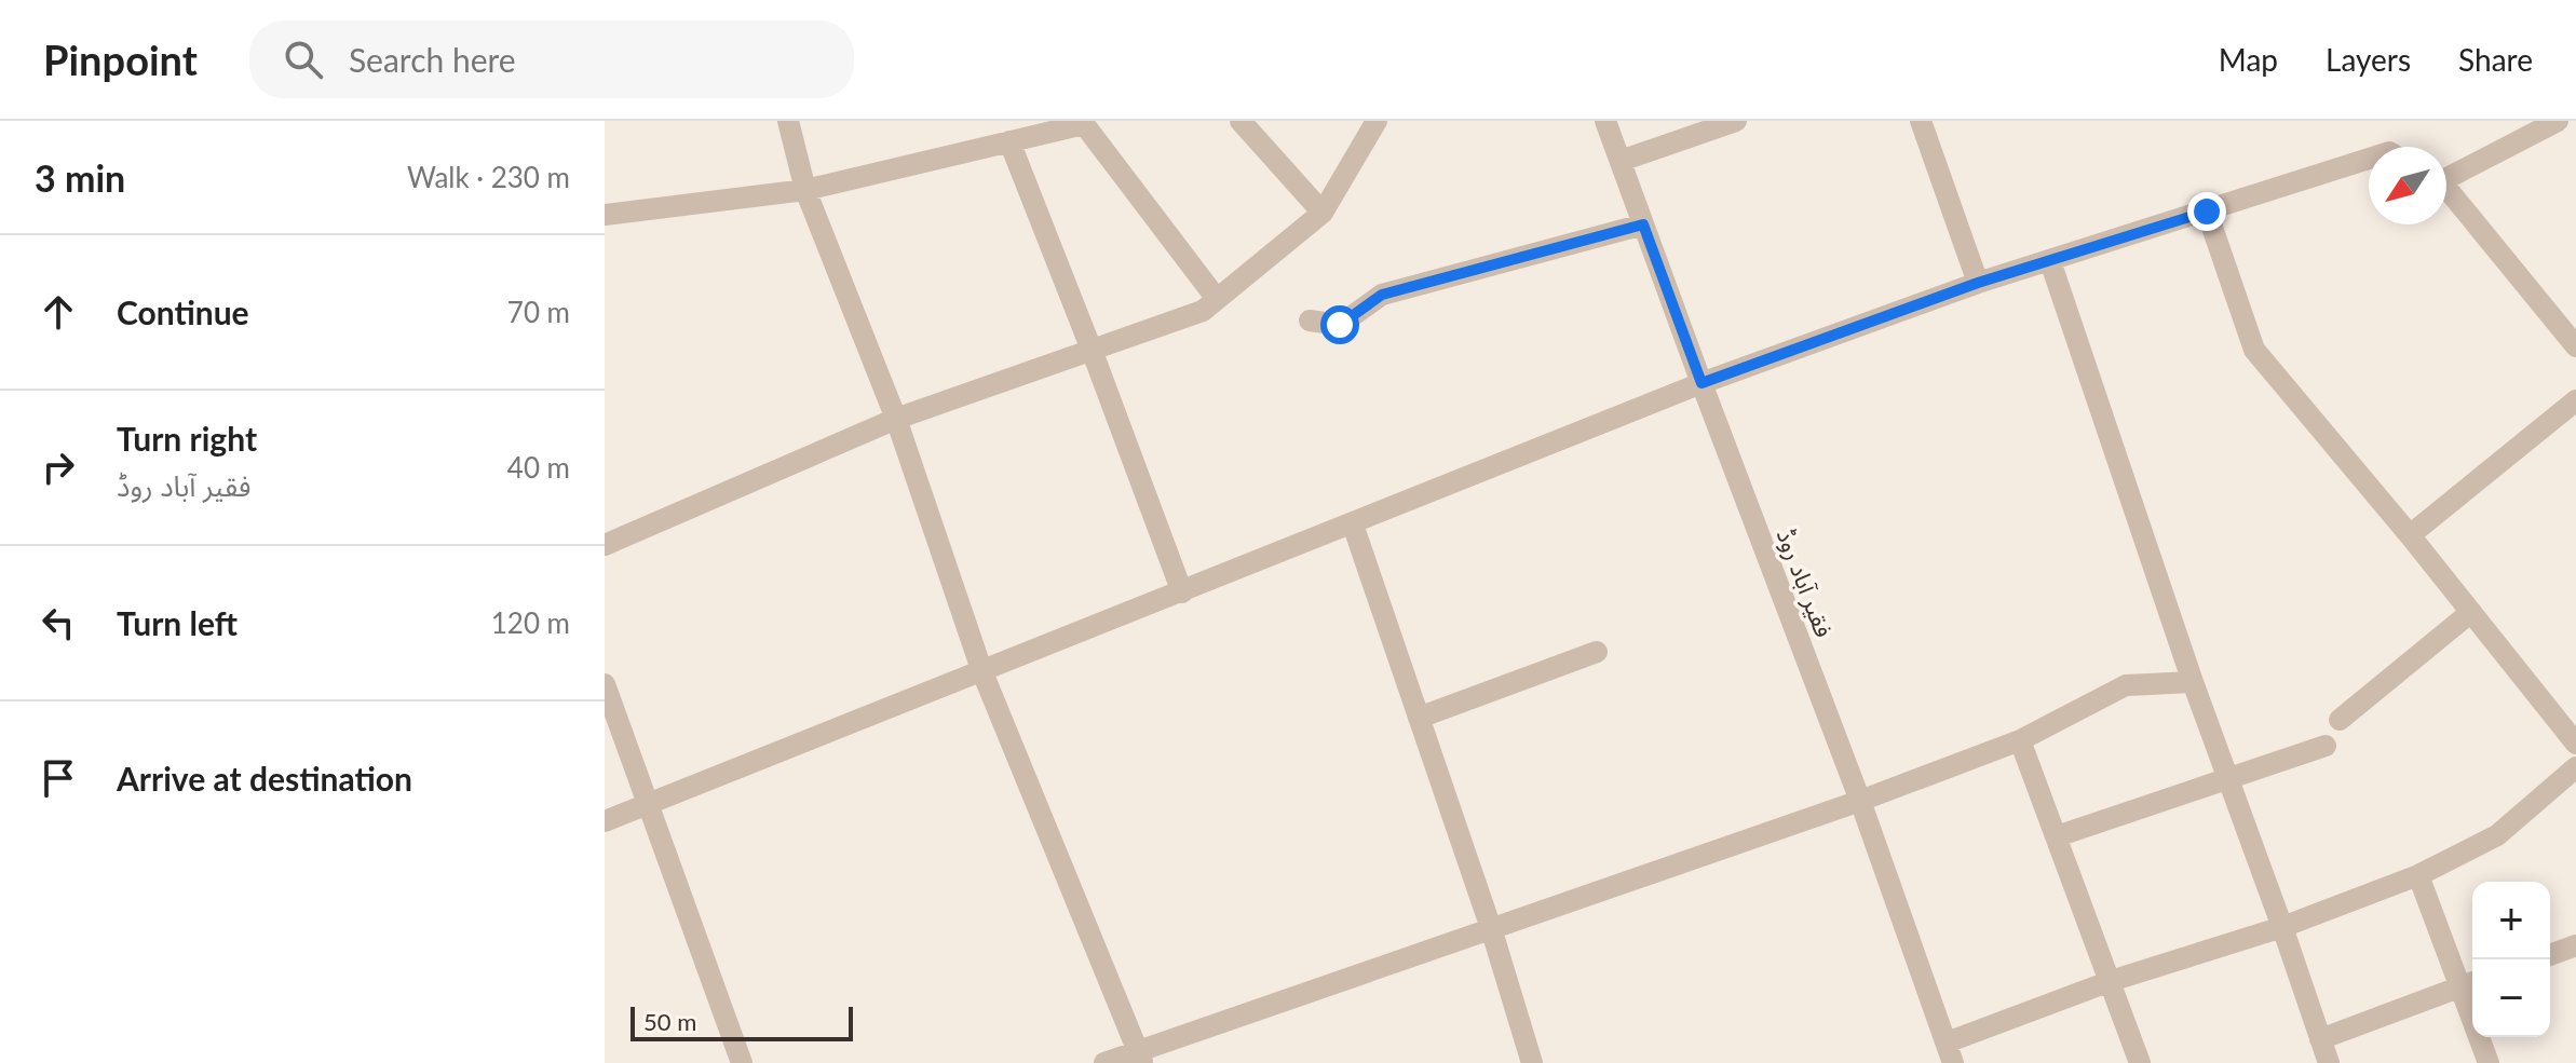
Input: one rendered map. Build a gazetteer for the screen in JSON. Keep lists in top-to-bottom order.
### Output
{
  "streets": {
    "street": ["فقیر آباد روڈ"]
  },
  "scale_bar": "50 m",
  "north": "bottom left",
  "page": {
    "header": "Pinpoint",
    "search": "Search here",
    "nav": ["Map", "Layers", "Share"],
    "heading": ["3 min", "Walk · 230 m"],
    "list": [
      ["Continue", "70 m"],
      ["Turn right", "فقیر آباد روڈ", "40 m"],
      ["Turn left", "120 m"],
      "Arrive at destination"
    ],
    "map_buttons": ["+", "−"],
    "scale": "50 m"
  }
}
